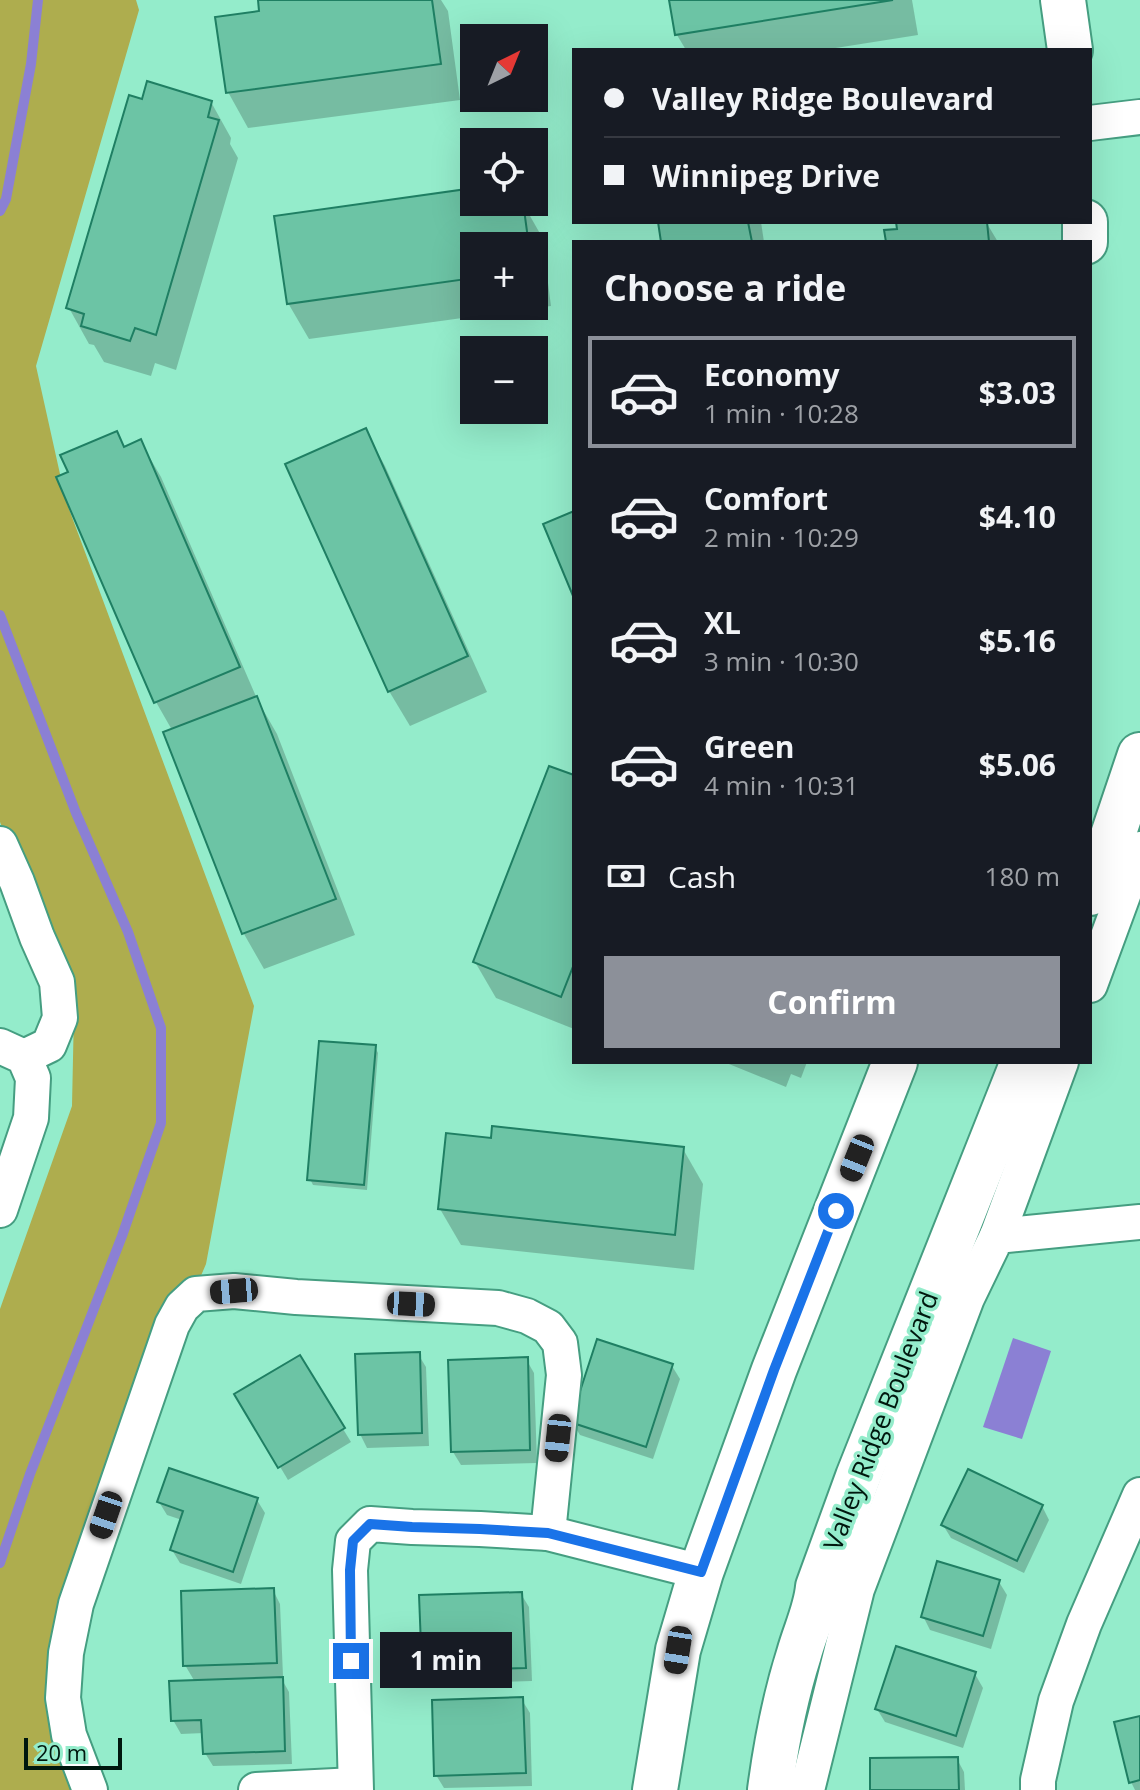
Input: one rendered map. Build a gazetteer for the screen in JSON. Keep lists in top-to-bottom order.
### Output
{
  "streets": {
    "main road": ["Valley Ridge Boulevard"]
  },
  "scale_bar": "20 m",
  "north": "top right",
  "page": {
    "map_buttons": ["+", "−"],
    "banner": ["Valley Ridge Boulevard", "Winnipeg Drive"],
    "heading": "Choose a ride",
    "list": [
      {
        "name": "Economy",
        "note": "1 min · 10:28",
        "value": "$3.03"
      },
      {
        "name": "Comfort",
        "note": "2 min · 10:29",
        "value": "$4.10"
      },
      {
        "name": "XL",
        "note": "3 min · 10:30",
        "value": "$5.16"
      },
      {
        "name": "Green",
        "note": "4 min · 10:31",
        "value": "$5.06"
      }
    ],
    "pay": ["Cash", "180 m"],
    "buttons": "Confirm",
    "bubble": "1 min",
    "scale": "20 m"
  }
}
